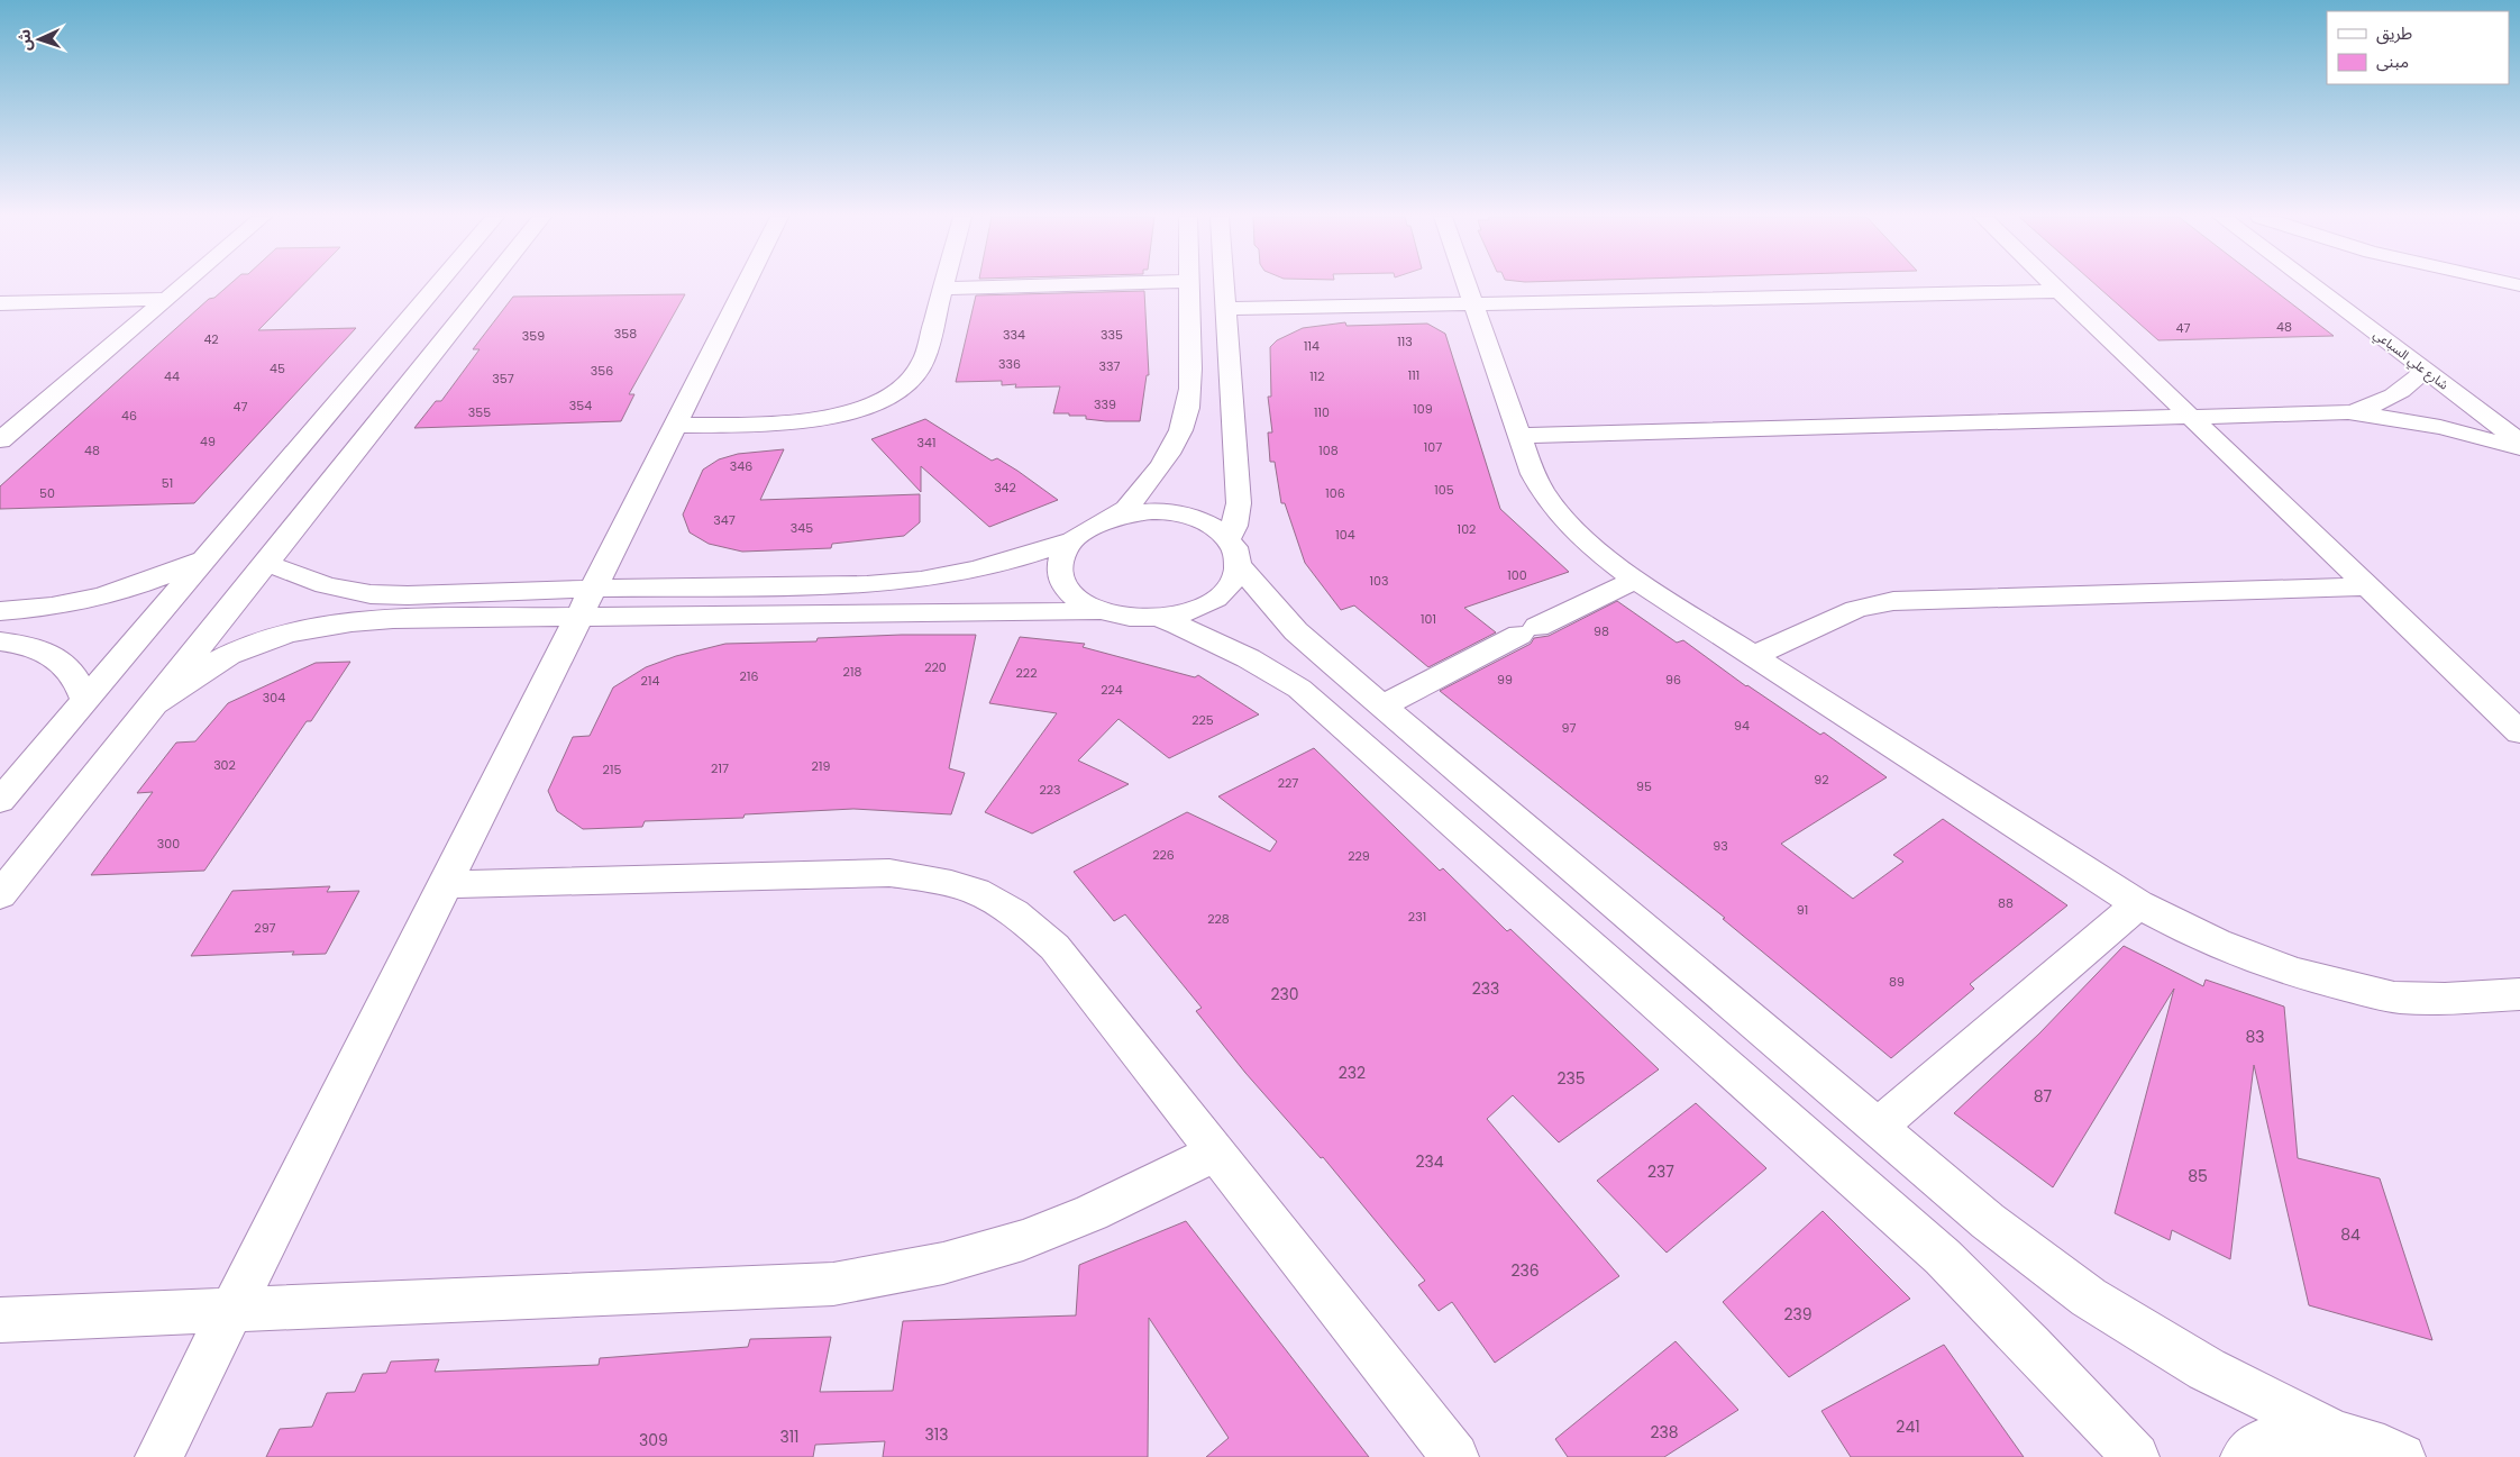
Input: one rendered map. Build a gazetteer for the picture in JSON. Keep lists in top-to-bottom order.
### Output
{
  "streets": {
    "street": ["شارع علي السباعي"]
  },
  "house_numbers": [
    "48",
    "47",
    "358",
    "334",
    "335",
    "359",
    "42",
    "113",
    "114",
    "336",
    "337",
    "45",
    "356",
    "111",
    "44",
    "112",
    "357",
    "339",
    "354",
    "47",
    "109",
    "355",
    "110",
    "46",
    "49",
    "341",
    "107",
    "48",
    "108",
    "346",
    "51",
    "342",
    "105",
    "50",
    "106",
    "347",
    "345",
    "102",
    "104",
    "100",
    "103",
    "101",
    "98",
    "220",
    "218",
    "222",
    "216",
    "99",
    "96",
    "214",
    "224",
    "304",
    "225",
    "94",
    "97",
    "302",
    "219",
    "217",
    "215",
    "92",
    "227",
    "95",
    "223",
    "300",
    "93",
    "226",
    "229",
    "88",
    "91",
    "231",
    "228",
    "297",
    "89",
    "233",
    "230",
    "83",
    "232",
    "235",
    "87",
    "234",
    "237",
    "85",
    "84",
    "236",
    "239",
    "241",
    "238",
    "313",
    "311",
    "309"
  ],
  "legend": ["طريق", "مبنى"],
  "north": "left"
}
